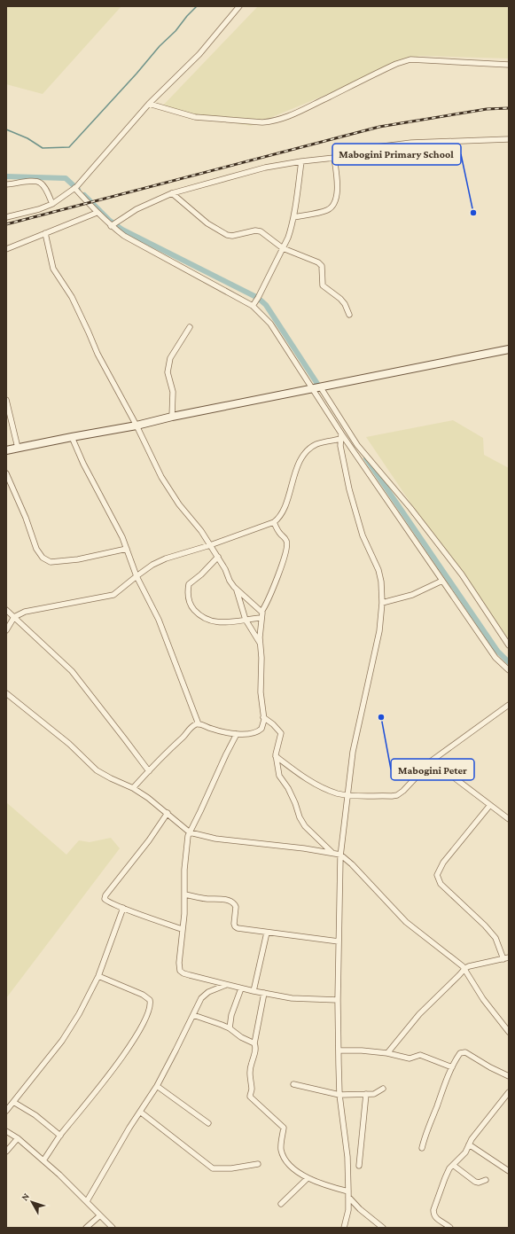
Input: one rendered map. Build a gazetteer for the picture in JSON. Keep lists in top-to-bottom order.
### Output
{
  "places": ["Mabogini Primary School", "Mabogini Peter"],
  "north": "top left"
}
